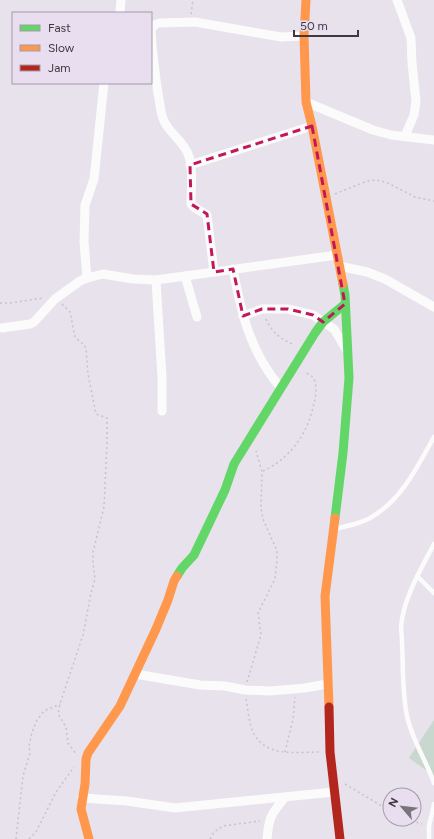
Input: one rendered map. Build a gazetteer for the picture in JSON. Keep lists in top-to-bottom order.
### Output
{
  "legend": ["Fast", "Slow", "Jam"],
  "scale_bar": "50 m",
  "north": "top left"
}
